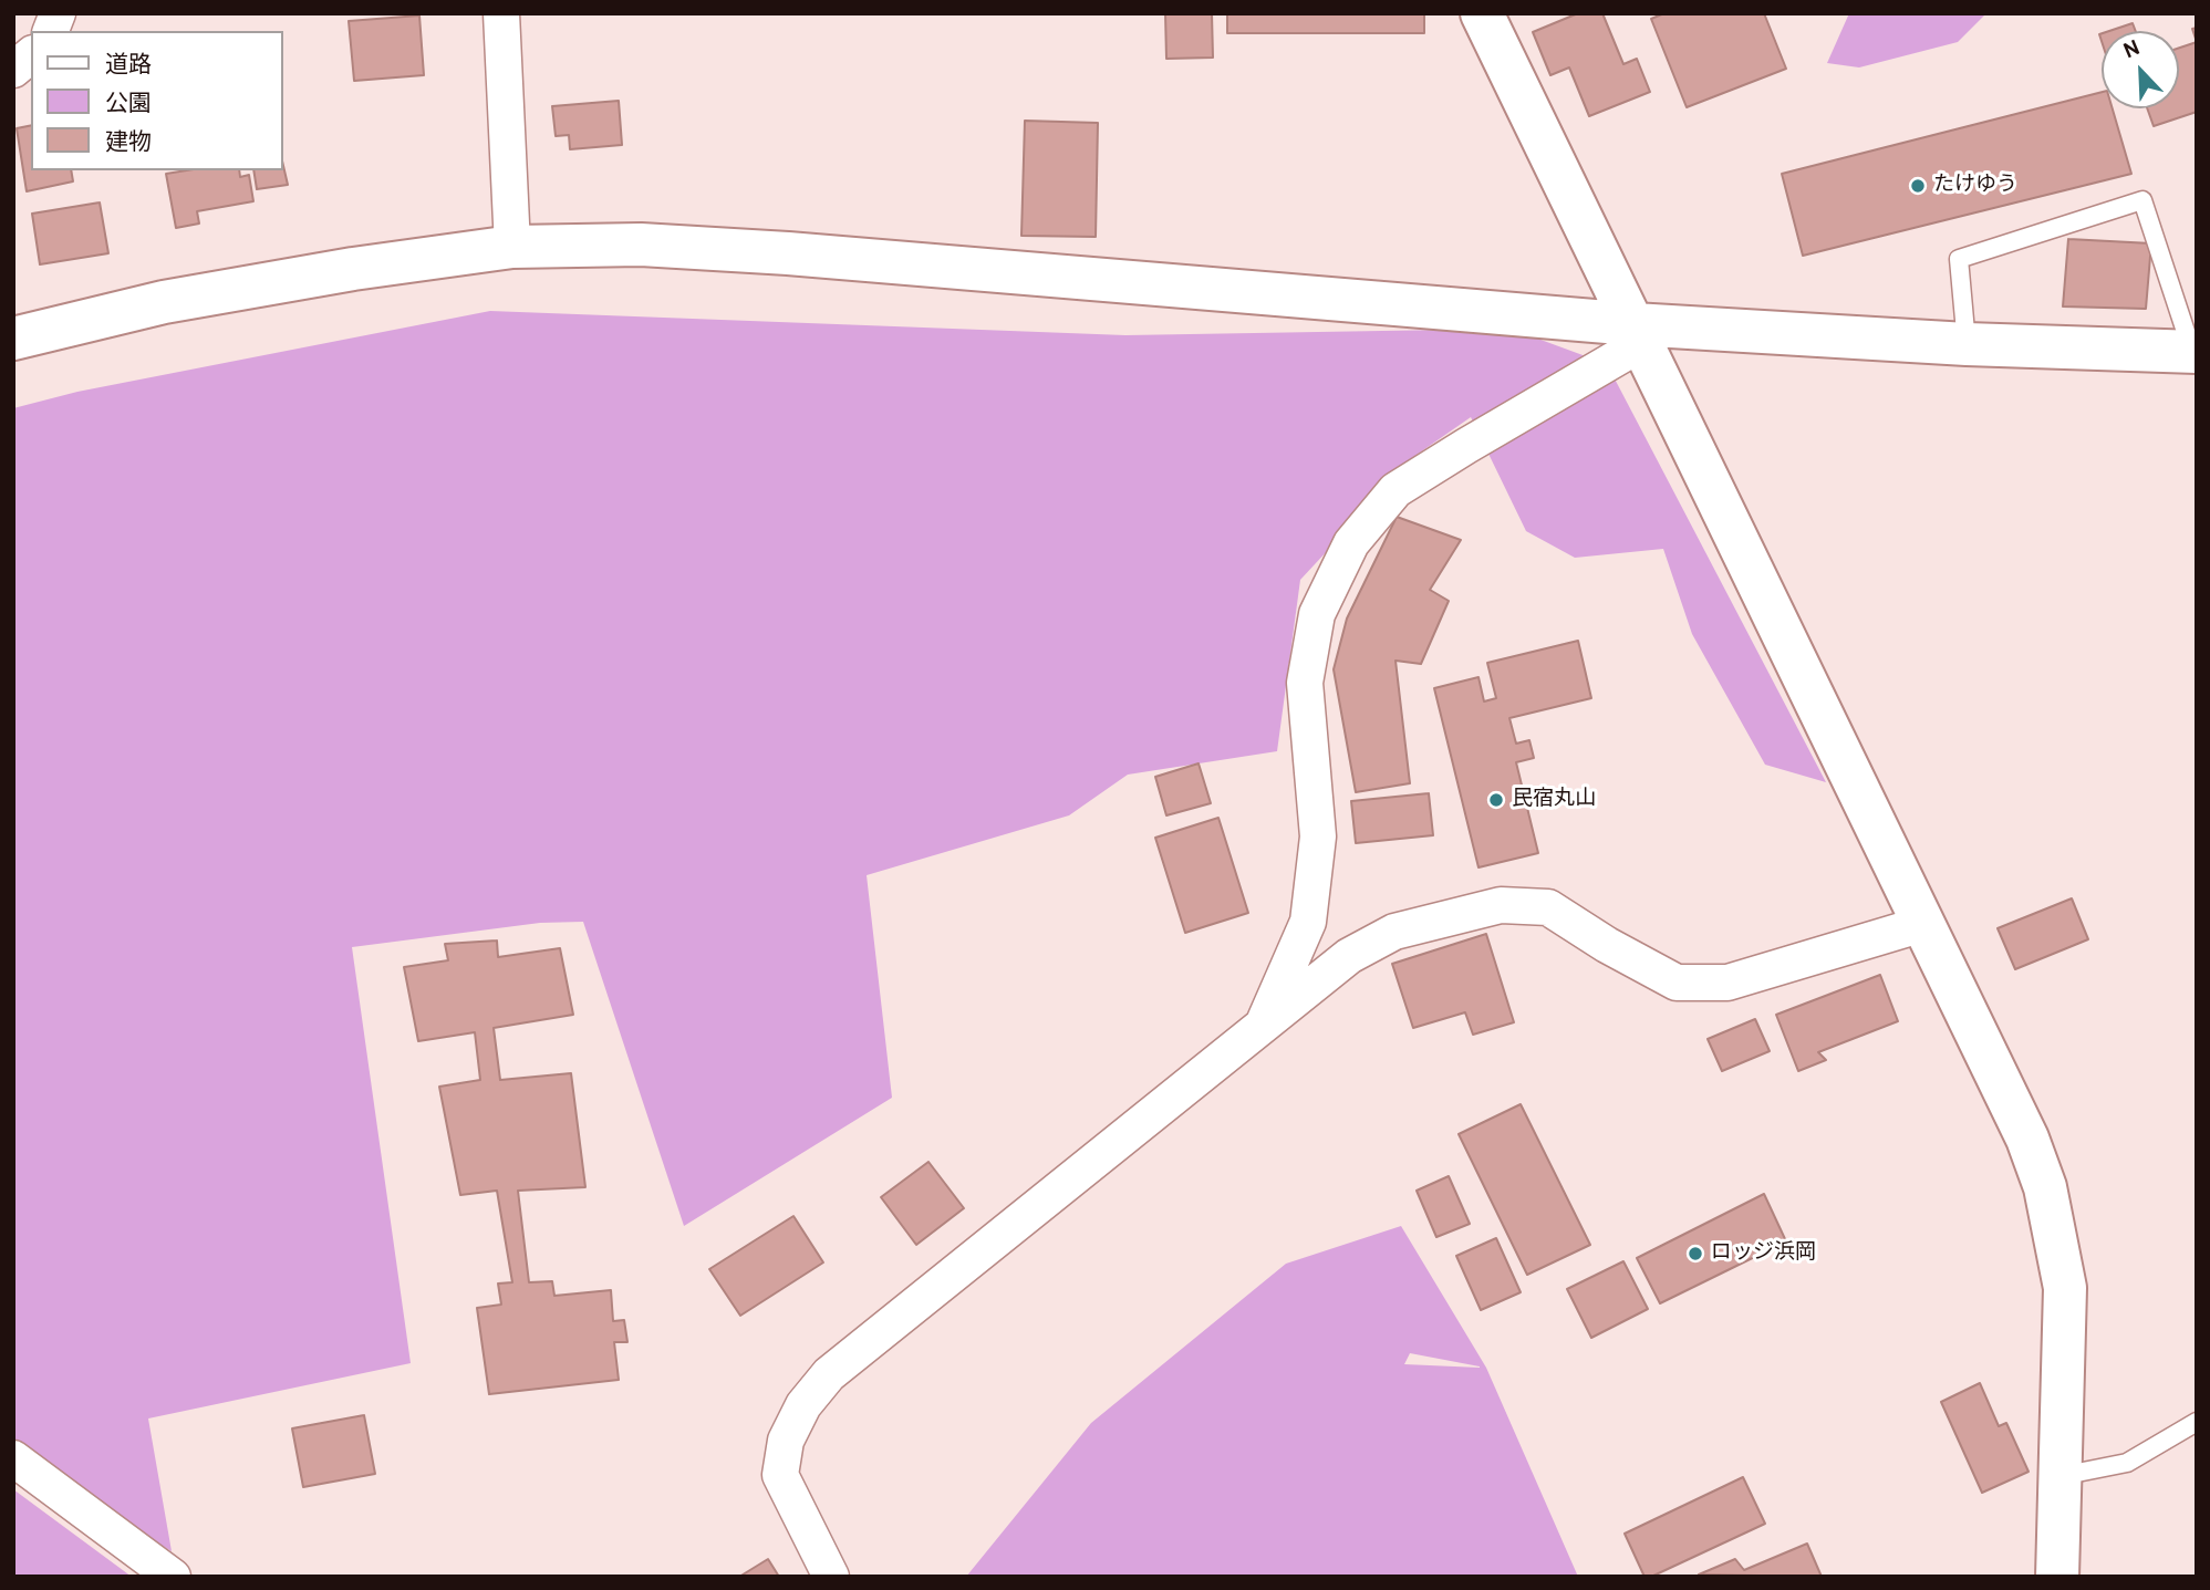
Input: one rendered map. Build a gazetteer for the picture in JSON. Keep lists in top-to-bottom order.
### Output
{
  "places": ["たけゆう", "民宿丸山", "ロッジ浜岡"],
  "legend": ["道路", "公園", "建物"],
  "north": "top left"
}
